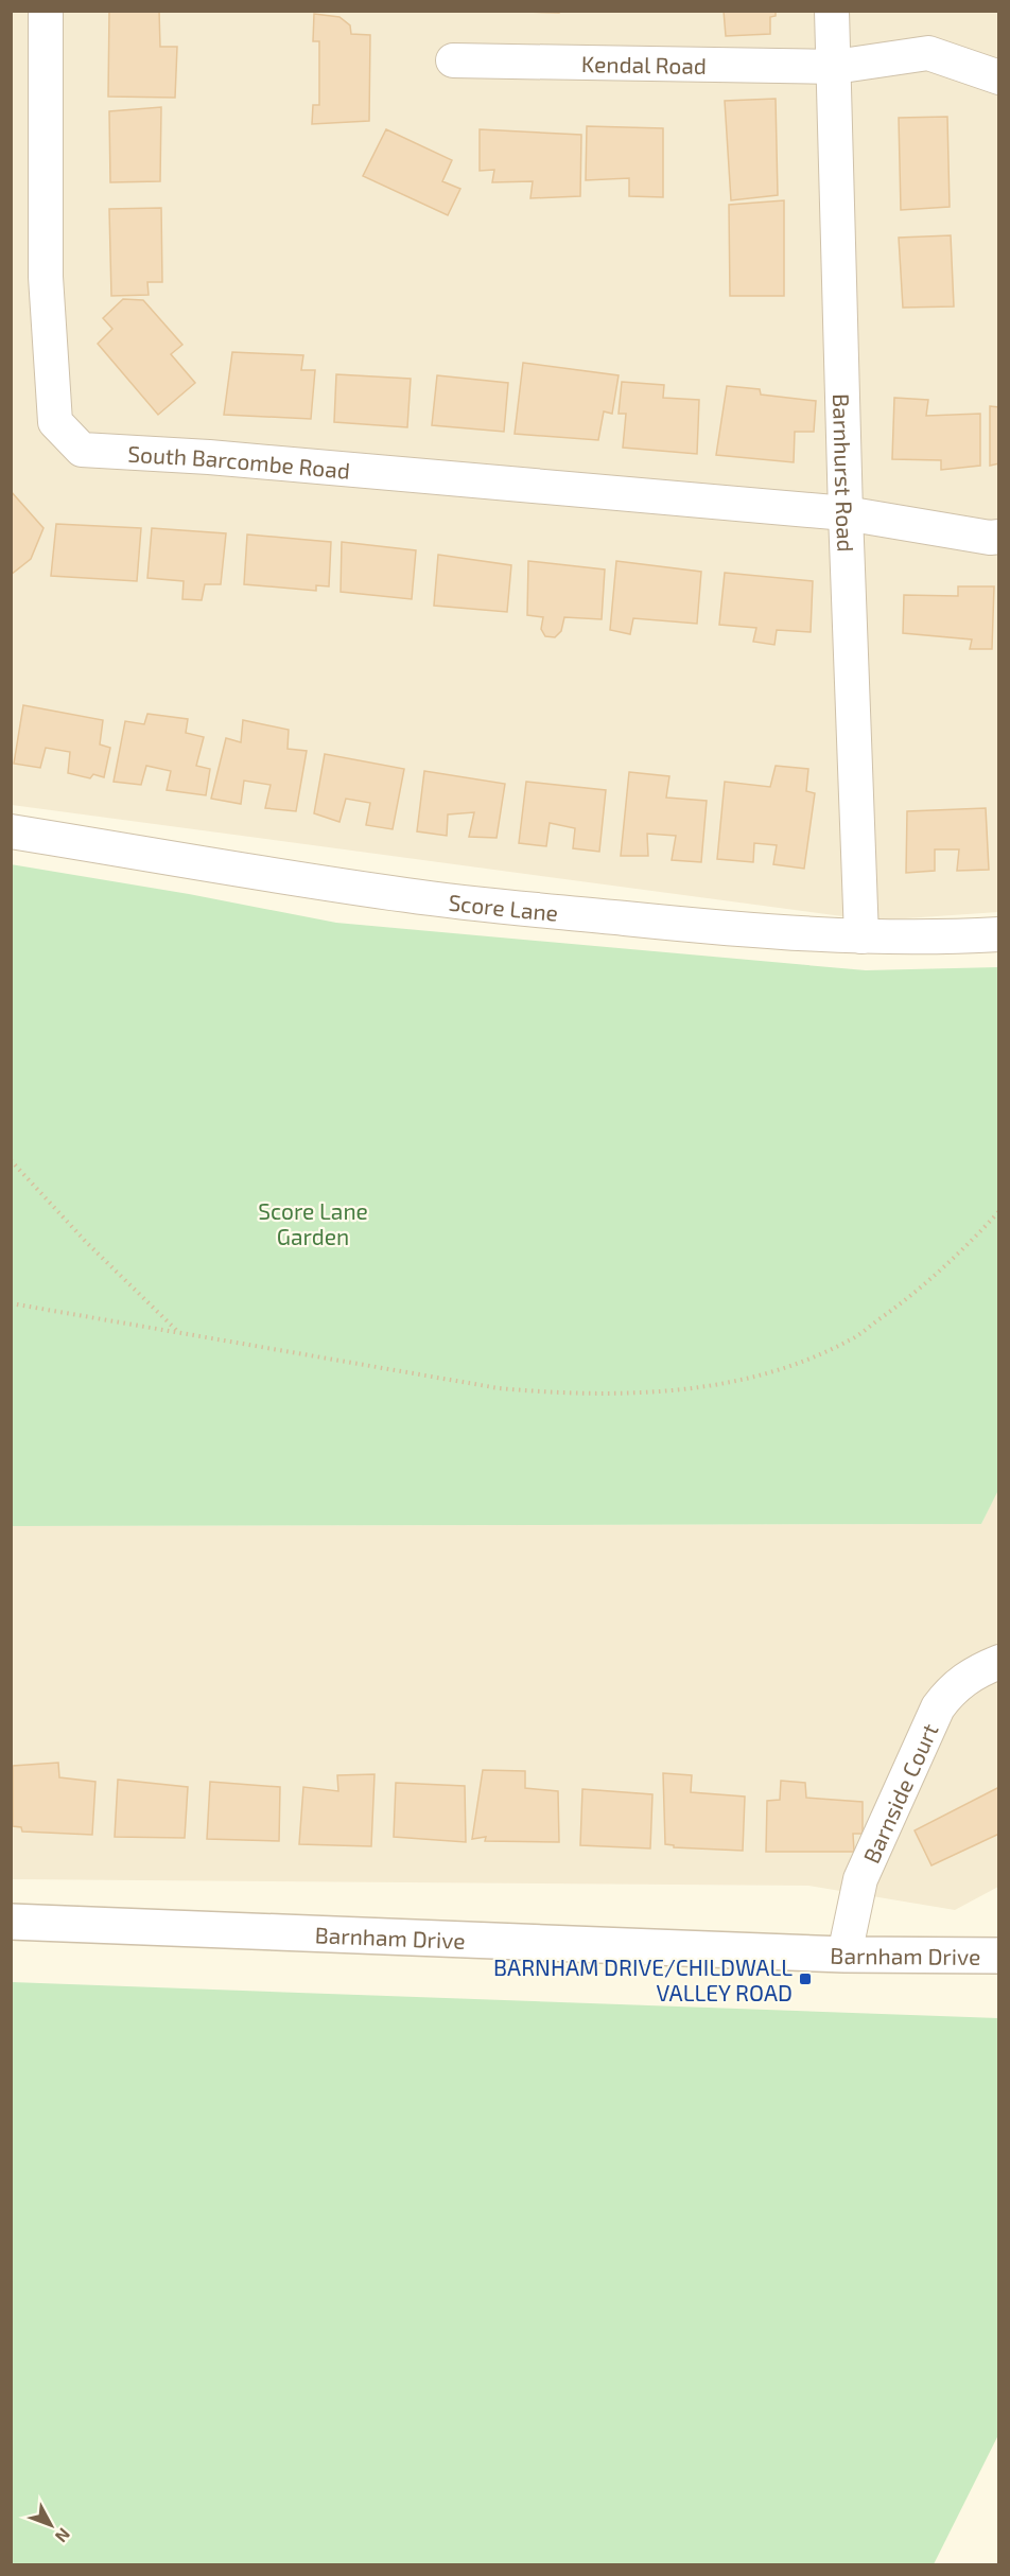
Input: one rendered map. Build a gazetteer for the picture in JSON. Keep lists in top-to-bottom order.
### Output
{
  "streets": {
    "street": [
      "Kendal Road",
      "South Barcombe Road",
      "Barnhurst Road",
      "Score Lane",
      "Barnside Court",
      "Barnham Drive"
    ]
  },
  "crossings": [
    ["Kendal Road", "Barnhurst Road"],
    ["South Barcombe Road", "Barnhurst Road"],
    ["Barnhurst Road", "Score Lane"],
    ["Barnside Court", "Barnham Drive"]
  ],
  "parks": ["Score Lane Garden"],
  "places": {
    "transit": ["BARNHAM DRIVE/CHILDWALL VALLEY ROAD"]
  },
  "north": "bottom right"
}
